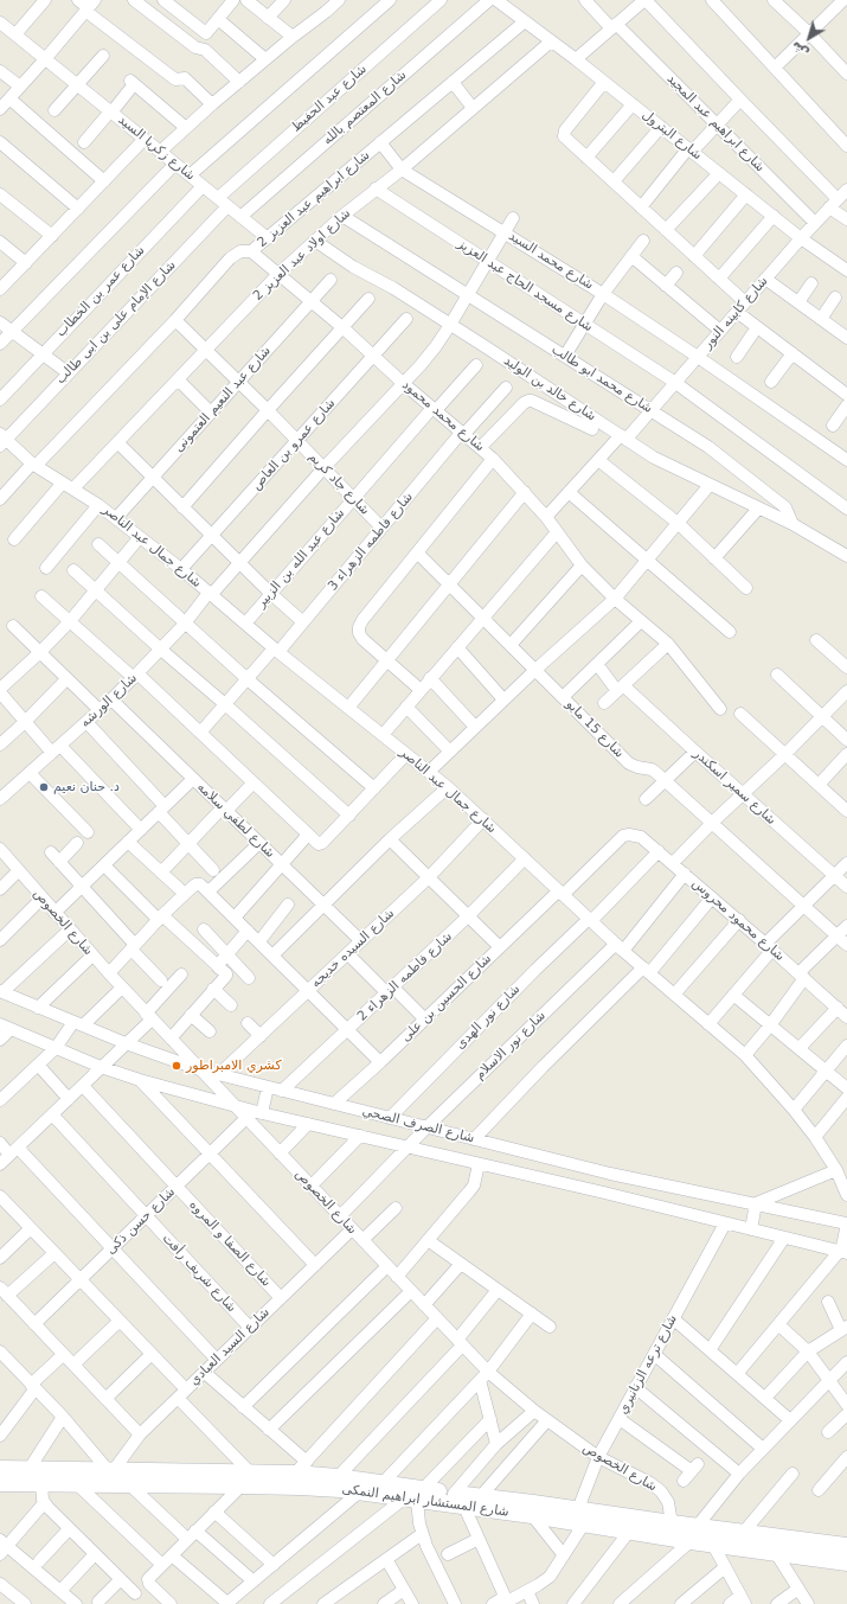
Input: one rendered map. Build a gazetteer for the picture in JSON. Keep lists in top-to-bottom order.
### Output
{
  "streets": {
    "main road": ["شارع المستشار ابراهيم النمكى"],
    "street": [
      "شارع عبد الحفيظ",
      "شارع المعتصم بالله",
      "شارع ابراهيم عبد المجيد",
      "شارع البترول",
      "شارع زكريا السيد",
      "شارع ابراهيم عبد العزيز 2",
      "شارع اولاد عبد العزيز 2",
      "شارع محمد السيد",
      "شارع مسجد الحاج عبد العزيز",
      "شارع عمر بن الخطاب",
      "شارع كابينه النور",
      "شارع الإمام على بن ابى طالب",
      "شارع محمد ابو طالب",
      "شارع خالد بن الوليد",
      "شارع عبد النعيم العتمونى",
      "شارع محمد محمود",
      "شارع عمرو بن العاص",
      "شارع جاد كريم",
      "شارع فاطمه الزهراء 3",
      "شارع جمال عبد الناصر",
      "شارع عبد الله بن الزبير",
      "شارع الورشه",
      "شارع 15 مايو",
      "شارع سمير اسكندر",
      "شارع لطفي سلامه",
      "شارع محمود محروس",
      "شارع الخصوص",
      "شارع السيده خديجه",
      "شارع فاطمه الزهراء 2",
      "شارع الحسين بن على",
      "شارع نور الهدى",
      "شارع نور الاسلام",
      "شارع الصرف الصحي",
      "شارع حسن ذكى",
      "شارع الصفا و المروه",
      "شارع شريف رأفت",
      "شارع السيد العبادي",
      "شارع ترعه الزنانيري"
    ]
  },
  "crossings": [
    ["شارع عبد الحفيظ", "شارع زكريا السيد"],
    ["شارع المعتصم بالله", "شارع البترول"],
    ["شارع المعتصم بالله", "شارع زكريا السيد"],
    ["شارع ابراهيم عبد المجيد", "شارع كابينه النور"],
    ["شارع البترول", "شارع ابراهيم عبد العزيز 2"],
    ["شارع البترول", "شارع اولاد عبد العزيز 2"],
    ["شارع البترول", "شارع كابينه النور"],
    ["شارع زكريا السيد", "شارع ابراهيم عبد العزيز 2"],
    ["شارع زكريا السيد", "شارع عمر بن الخطاب"],
    ["شارع زكريا السيد", "شارع الإمام على بن ابى طالب"],
    ["شارع ابراهيم عبد العزيز 2", "شارع محمد محمود"],
    ["شارع ابراهيم عبد العزيز 2", "شارع جاد كريم"],
    ["شارع ابراهيم عبد العزيز 2", "شارع جمال عبد الناصر"],
    ["شارع اولاد عبد العزيز 2", "شارع محمد السيد"],
    ["شارع اولاد عبد العزيز 2", "شارع مسجد الحاج عبد العزيز"],
    ["شارع اولاد عبد العزيز 2", "شارع محمد ابو طالب"],
    ["شارع اولاد عبد العزيز 2", "شارع خالد بن الوليد"],
    ["شارع اولاد عبد العزيز 2", "شارع محمد محمود"],
    ["شارع اولاد عبد العزيز 2", "شارع جاد كريم"],
    ["شارع اولاد عبد العزيز 2", "شارع جمال عبد الناصر"],
    ["شارع محمد السيد", "شارع كابينه النور"],
    ["شارع مسجد الحاج عبد العزيز", "شارع كابينه النور"],
    ["شارع كابينه النور", "شارع محمد ابو طالب"],
    ["شارع كابينه النور", "شارع خالد بن الوليد"],
    ["شارع كابينه النور", "شارع محمد محمود"],
    ["شارع الإمام على بن ابى طالب", "شارع جمال عبد الناصر"],
    ["شارع محمد ابو طالب", "شارع خالد بن الوليد"],
    ["شارع خالد بن الوليد", "شارع محمد محمود"],
    ["شارع عبد النعيم العتمونى", "شارع محمد محمود"],
    ["شارع عبد النعيم العتمونى", "شارع جاد كريم"],
    ["شارع عبد النعيم العتمونى", "شارع جمال عبد الناصر"],
    ["شارع محمد محمود", "شارع عمرو بن العاص"],
    ["شارع محمد محمود", "شارع فاطمه الزهراء 3"],
    ["شارع محمد محمود", "شارع عبد الله بن الزبير"],
    ["شارع محمد محمود", "شارع الورشه"],
    ["شارع عمرو بن العاص", "شارع جاد كريم"],
    ["شارع عمرو بن العاص", "شارع جمال عبد الناصر"],
    ["شارع جاد كريم", "شارع فاطمه الزهراء 3"],
    ["شارع جاد كريم", "شارع عبد الله بن الزبير"],
    ["شارع جاد كريم", "شارع الورشه"],
    ["شارع فاطمه الزهراء 3", "شارع جمال عبد الناصر"],
    ["شارع جمال عبد الناصر", "شارع عبد الله بن الزبير"],
    ["شارع جمال عبد الناصر", "شارع الورشه"],
    ["شارع جمال عبد الناصر", "شارع السيده خديجه"],
    ["شارع جمال عبد الناصر", "شارع فاطمه الزهراء 2"],
    ["شارع جمال عبد الناصر", "شارع الحسين بن على"],
    ["شارع جمال عبد الناصر", "شارع نور الهدى"],
    ["شارع جمال عبد الناصر", "شارع نور الاسلام"],
    ["شارع الورشه", "شارع لطفي سلامه"],
    ["شارع لطفي سلامه", "شارع السيده خديجه"],
    ["شارع محمود محروس", "شارع الحسين بن على"],
    ["شارع محمود محروس", "شارع نور الهدى"],
    ["شارع محمود محروس", "شارع نور الاسلام"],
    ["شارع الخصوص", "شارع نور الاسلام"],
    ["شارع الخصوص", "شارع الصرف الصحي"],
    ["شارع الخصوص", "شارع حسن ذكى"],
    ["شارع الخصوص", "شارع السيد العبادي"],
    ["شارع الخصوص", "شارع ترعه الزنانيري"],
    ["شارع الخصوص", "شارع المستشار ابراهيم النمكى"],
    ["شارع السيده خديجه", "شارع الصرف الصحي"],
    ["شارع فاطمه الزهراء 2", "شارع الصرف الصحي"],
    ["شارع الحسين بن على", "شارع الصرف الصحي"],
    ["شارع نور الهدى", "شارع الصرف الصحي"],
    ["شارع نور الاسلام", "شارع الصرف الصحي"],
    ["شارع الصرف الصحي", "شارع ترعه الزنانيري"],
    ["شارع حسن ذكى", "شارع الصفا و المروه"],
    ["شارع حسن ذكى", "شارع شريف رأفت"],
    ["شارع الصفا و المروه", "شارع السيد العبادي"],
    ["شارع شريف رأفت", "شارع السيد العبادي"],
    ["شارع السيد العبادي", "شارع المستشار ابراهيم النمكى"],
    ["شارع ترعه الزنانيري", "شارع المستشار ابراهيم النمكى"]
  ],
  "places": ["د. حنان نعيم", "كشري الامبراطور"],
  "north": "bottom left"
}
